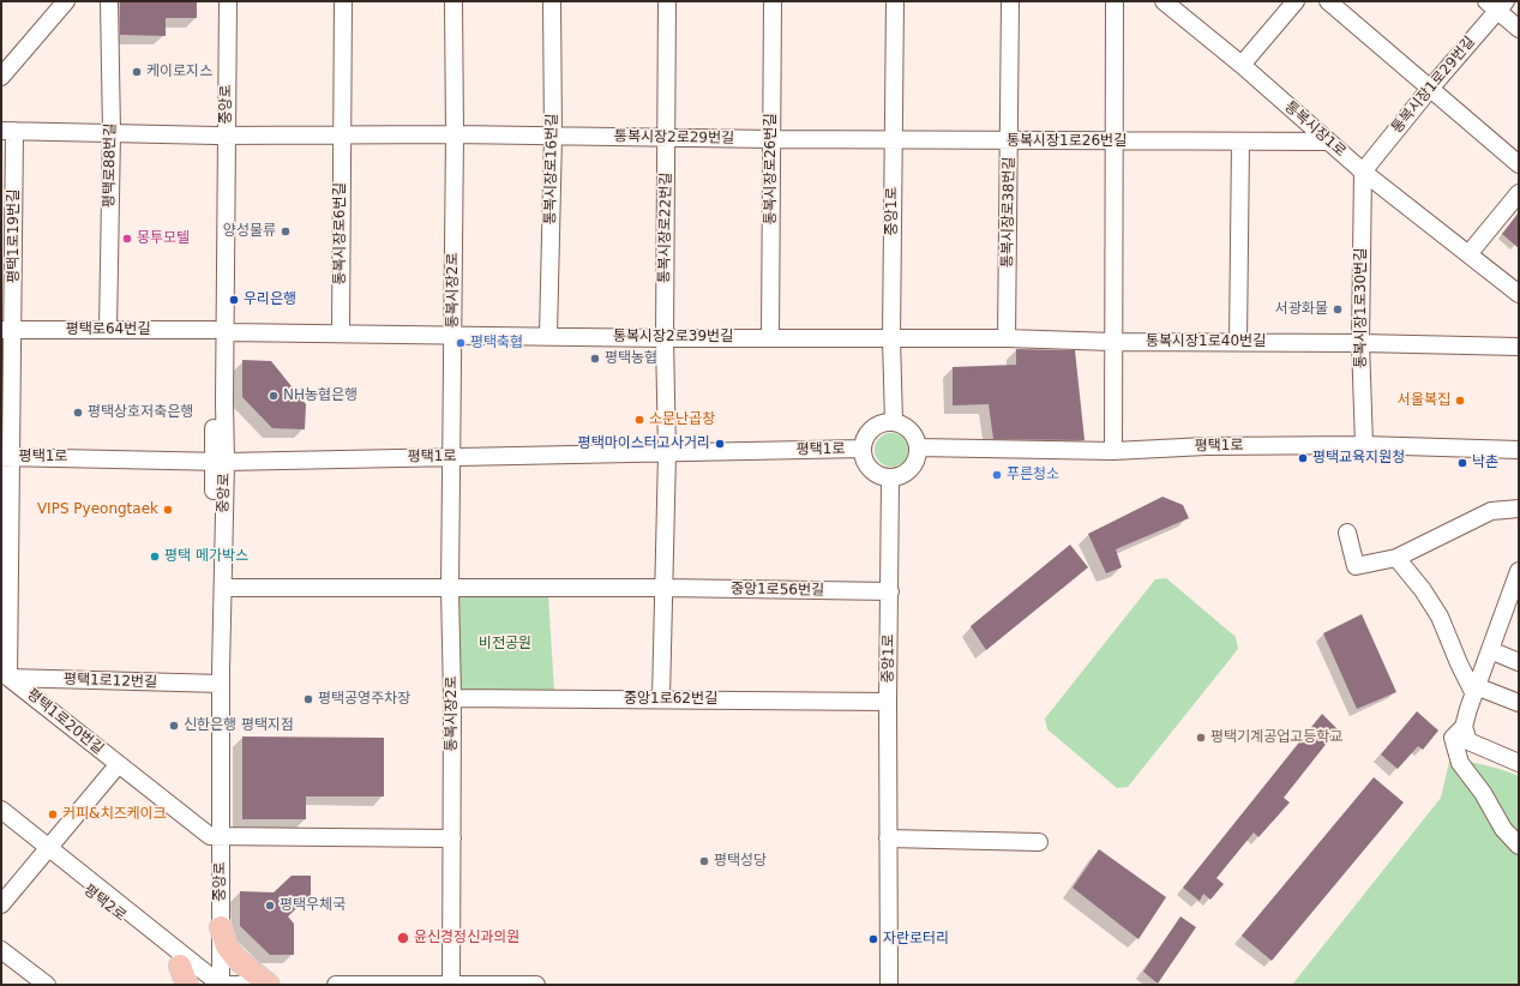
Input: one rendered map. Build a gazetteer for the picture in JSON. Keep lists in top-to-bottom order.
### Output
{
  "streets": {
    "street": [
      "통복시장1로29번길",
      "중앙로",
      "통복시장1로",
      "통복시장2로29번길",
      "통복시장1로26번길",
      "평택로88번길",
      "통복시장로16번길",
      "통복시장로26번길",
      "중앙1로",
      "통복시장로38번길",
      "통복시장로22번길",
      "통복시장로6번길",
      "평택1로19번길",
      "통복시장2로",
      "통복시장1로30번길",
      "평택로64번길",
      "통복시장2로39번길",
      "통복시장1로40번길",
      "평택1로",
      "중앙1로56번길",
      "평택1로12번길",
      "중앙1로62번길",
      "평택1로20번길",
      "평택2로"
    ]
  },
  "crossings": [
    ["통복시장1로29번길", "통복시장1로"],
    ["통복시장1로29번길", "통복시장1로30번길"],
    ["중앙로", "평택로64번길"],
    ["중앙로", "평택1로"],
    ["중앙로", "평택1로12번길"],
    ["중앙로", "평택1로20번길"],
    ["중앙로", "평택2로"],
    ["통복시장1로", "통복시장1로26번길"],
    ["통복시장1로", "통복시장1로30번길"],
    ["통복시장2로29번길", "통복시장1로26번길"],
    ["통복시장2로29번길", "통복시장로16번길"],
    ["통복시장2로29번길", "통복시장로26번길"],
    ["통복시장2로29번길", "중앙1로"],
    ["통복시장2로29번길", "통복시장로22번길"],
    ["통복시장2로29번길", "통복시장2로"],
    ["통복시장1로26번길", "중앙1로"],
    ["통복시장1로26번길", "통복시장로38번길"],
    ["평택로88번길", "평택로64번길"],
    ["통복시장로16번길", "통복시장2로39번길"],
    ["통복시장로26번길", "통복시장2로39번길"],
    ["중앙1로", "통복시장2로39번길"],
    ["중앙1로", "통복시장1로40번길"],
    ["중앙1로", "평택1로"],
    ["중앙1로", "중앙1로56번길"],
    ["중앙1로", "중앙1로62번길"],
    ["통복시장로38번길", "통복시장1로40번길"],
    ["통복시장로22번길", "통복시장2로39번길"],
    ["통복시장로22번길", "평택1로"],
    ["평택1로19번길", "평택로64번길"],
    ["평택1로19번길", "평택1로"],
    ["통복시장2로", "통복시장2로39번길"],
    ["통복시장2로", "평택1로"],
    ["통복시장2로", "중앙1로56번길"],
    ["통복시장2로", "중앙1로62번길"],
    ["통복시장1로30번길", "통복시장1로40번길"],
    ["통복시장1로30번길", "평택1로"],
    ["통복시장2로39번길", "통복시장1로40번길"],
    ["평택1로12번길", "평택1로20번길"]
  ],
  "parks": ["비전공원"],
  "places": [
    "케이로지스",
    "양성물류",
    "몽투모텔",
    "우리은행",
    "서광화물",
    "평택축협",
    "평택농협",
    "NH농협은행",
    "서울복집",
    "평택상호저축은행",
    "소문난곱창",
    "평택마이스터고사거리",
    "평택교육지원청",
    "낙촌",
    "푸른청소",
    "VIPS Pyeongtaek",
    "평택 메가박스",
    "평택공영주차장",
    "신한은행 평택지점",
    "평택기계공업고등학교",
    "커피&치즈케이크",
    "평택성당",
    "평택우체국",
    "윤신경정신과의원",
    "자란로터리"
  ]
}
